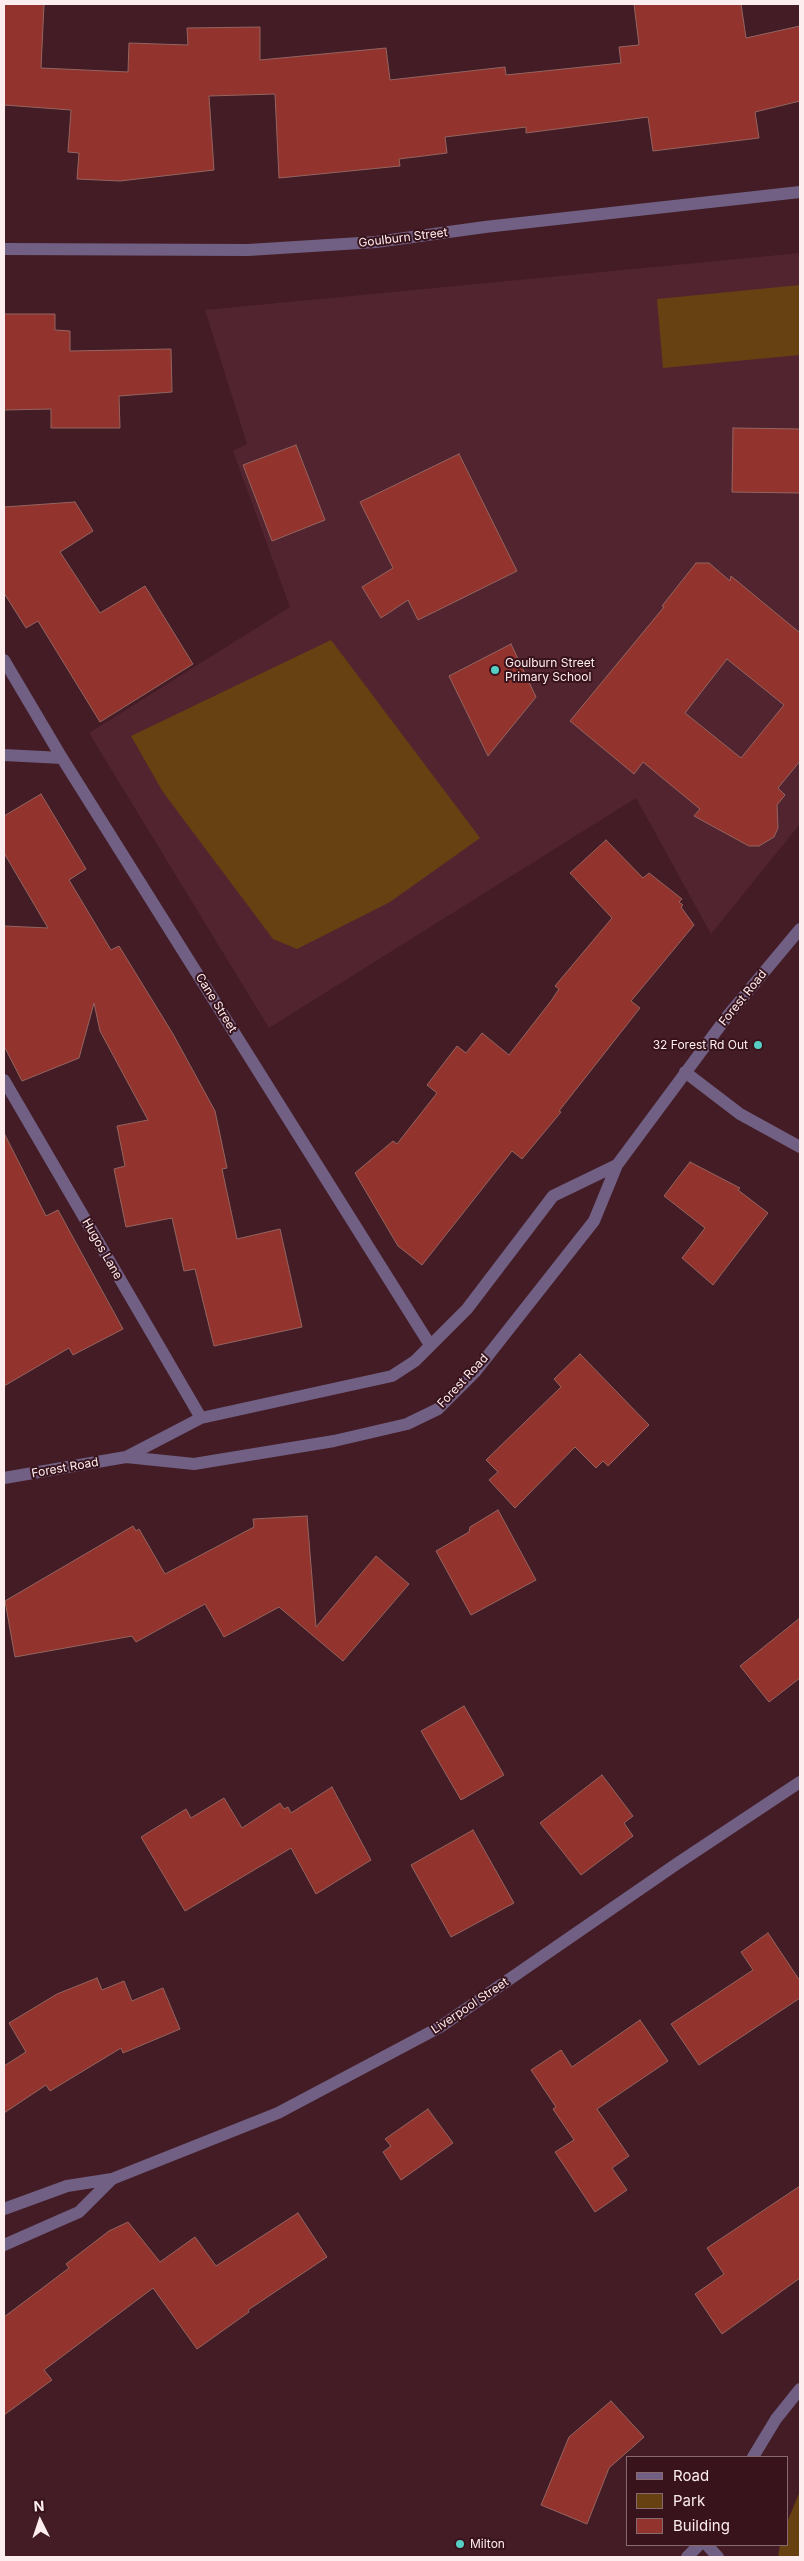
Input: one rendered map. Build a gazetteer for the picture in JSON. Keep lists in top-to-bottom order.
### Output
{
  "streets": {
    "street": [
      "Goulburn Street",
      "Forest Road",
      "Cane Street",
      "Hugos Lane",
      "Liverpool Street"
    ]
  },
  "crossings": [
    ["Forest Road", "Cane Street"],
    ["Forest Road", "Hugos Lane"]
  ],
  "places": ["Goulburn Street Primary School", "32 Forest Rd Out", "Milton"],
  "legend": ["Road", "Park", "Building"],
  "north": "top"
}
